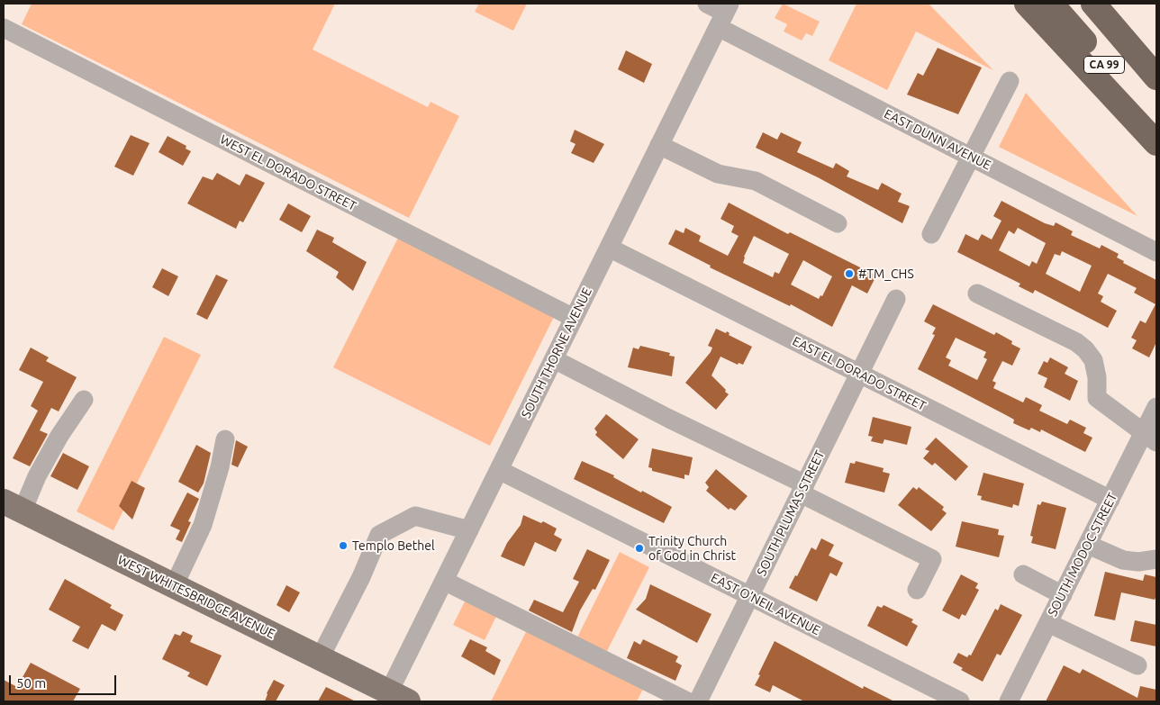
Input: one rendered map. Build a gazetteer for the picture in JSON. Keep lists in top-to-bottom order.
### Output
{
  "streets": {
    "highway": ["CA 99"],
    "main road": ["WEST WHITESBRIDGE AVENUE"],
    "street": [
      "EAST DUNN AVENUE",
      "WEST EL DORADO STREET",
      "SOUTH THORNE AVENUE",
      "EAST EL DORADO STREET",
      "SOUTH PLUMAS STREET",
      "SOUTH MODOC STREET",
      "EAST O'NEIL AVENUE"
    ]
  },
  "crossings": [
    ["EAST DUNN AVENUE", "SOUTH THORNE AVENUE"],
    ["WEST EL DORADO STREET", "SOUTH THORNE AVENUE"],
    ["SOUTH THORNE AVENUE", "EAST EL DORADO STREET"],
    ["SOUTH THORNE AVENUE", "WEST WHITESBRIDGE AVENUE"],
    ["SOUTH THORNE AVENUE", "EAST O'NEIL AVENUE"],
    ["EAST EL DORADO STREET", "SOUTH PLUMAS STREET"],
    ["EAST EL DORADO STREET", "SOUTH MODOC STREET"],
    ["SOUTH PLUMAS STREET", "EAST O'NEIL AVENUE"]
  ],
  "places": ["#TM_CHS", "Templo Bethel", "Trinity Church of God in Christ"],
  "scale_bar": "50 m"
}
